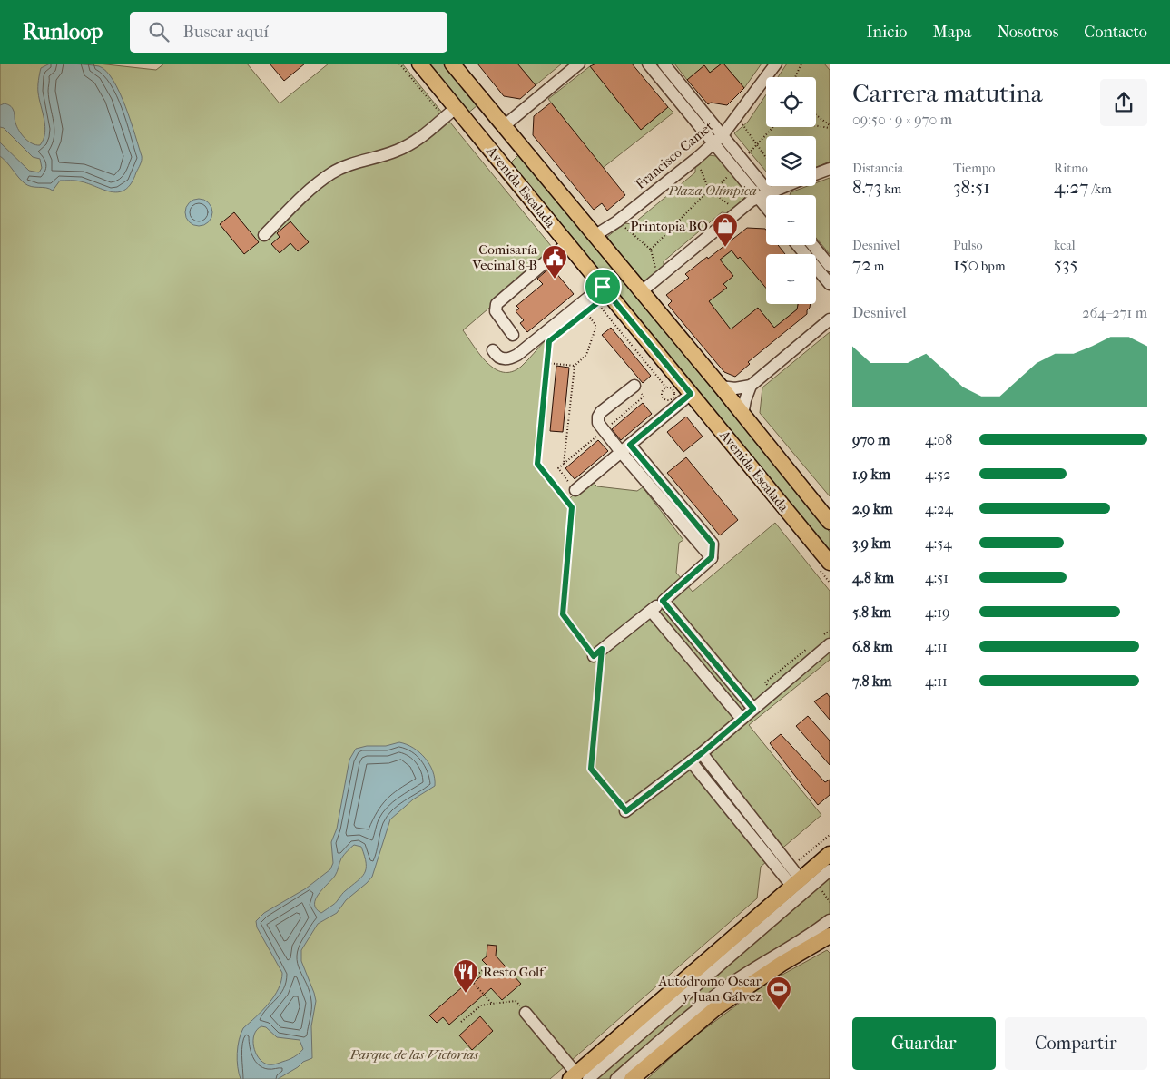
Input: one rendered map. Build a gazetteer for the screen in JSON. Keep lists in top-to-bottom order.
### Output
{
  "streets": {
    "main road": ["Avenida Escalada"],
    "street": ["Francisco Camet"]
  },
  "crossings": [
    ["Francisco Camet", "Avenida Escalada"]
  ],
  "parks": ["Plaza Olímpica", "Parque de las Victorias"],
  "places": {
    "shop": ["Printopia BO"],
    "public building": ["Comisaría Vecinal 8-B"],
    "restaurant": ["Resto Golf"],
    "sports": ["Autódromo Oscar y Juan Gálvez"]
  },
  "page": {
    "header": "Runloop",
    "search": "Buscar aquí",
    "nav": [
      "Inicio",
      "Mapa",
      "Nosotros",
      "Contacto"
    ],
    "heading": ["Carrera matutina", "09:50 · 9 × 970 m"],
    "map_buttons": ["+", "−"],
    "stats": [
      ["Distancia", "8.73 km"],
      ["Tiempo", "38:51"],
      ["Ritmo", "4:27 /km"],
      ["Desnivel", "72 m"],
      ["Pulso", "150 bpm"],
      ["kcal", "535"]
    ],
    "chart": ["Desnivel", "264–271 m"],
    "list": [
      {
        "name": "970 m",
        "note": "4:08"
      },
      {
        "name": "1.9 km",
        "note": "4:52"
      },
      {
        "name": "2.9 km",
        "note": "4:24"
      },
      {
        "name": "3.9 km",
        "note": "4:54"
      },
      {
        "name": "4.8 km",
        "note": "4:51"
      },
      {
        "name": "5.8 km",
        "note": "4:19"
      },
      {
        "name": "6.8 km",
        "note": "4:11"
      },
      {
        "name": "7.8 km",
        "note": "4:11"
      }
    ],
    "buttons": ["Guardar", "Compartir"]
  }
}
